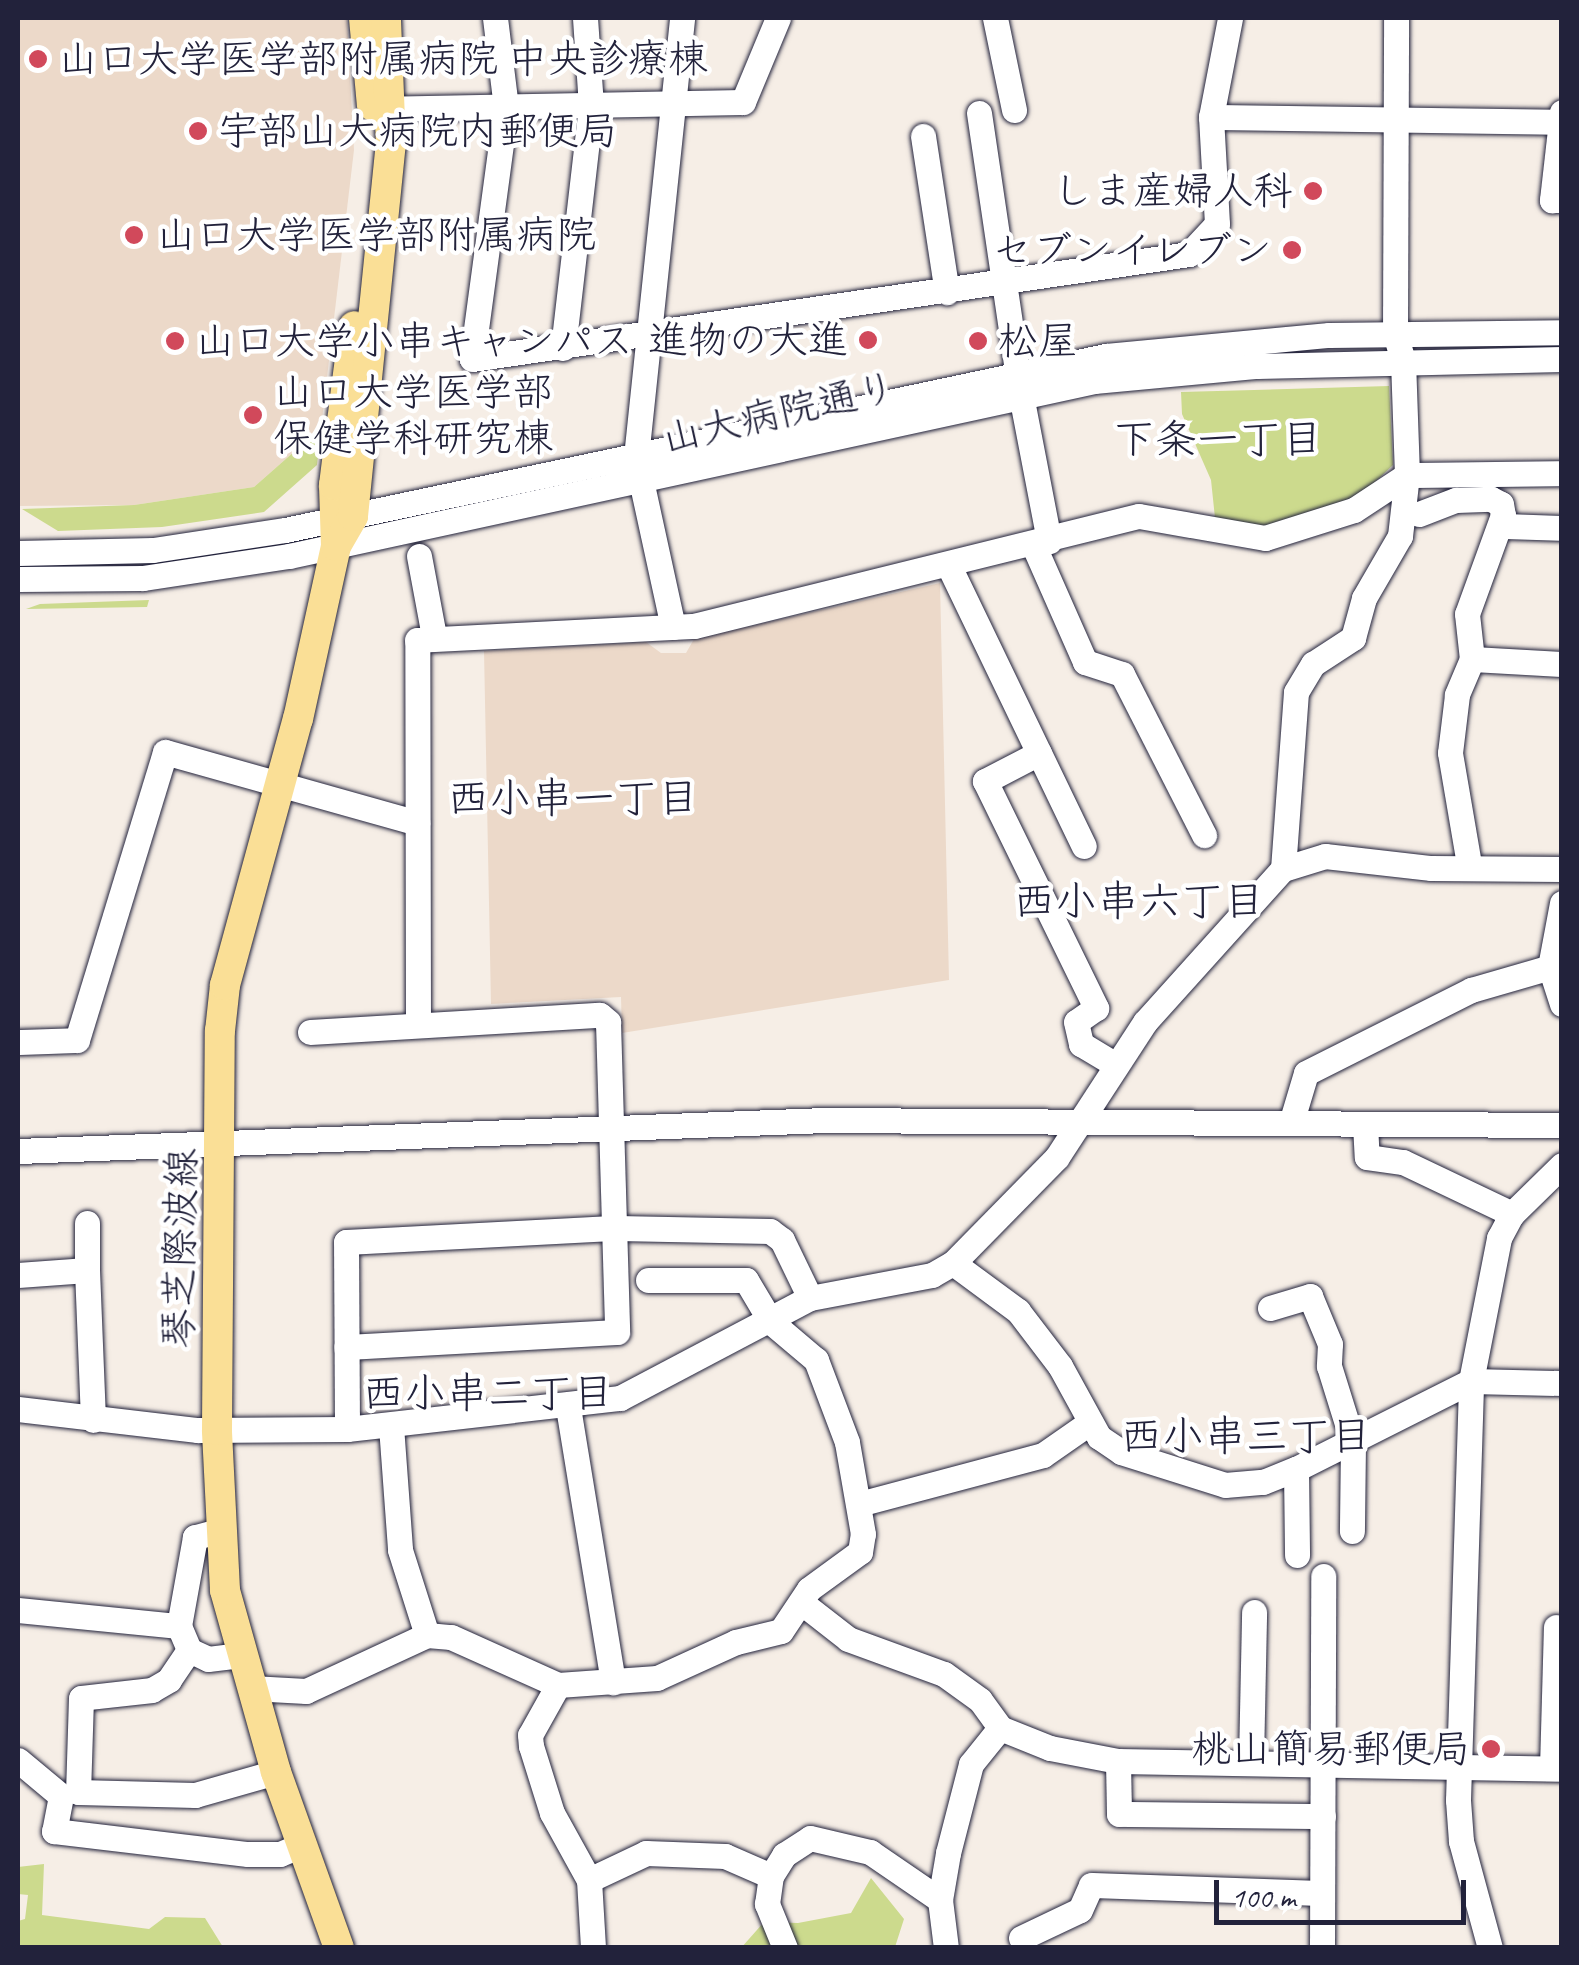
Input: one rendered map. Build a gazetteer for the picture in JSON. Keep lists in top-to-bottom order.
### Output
{
  "streets": {
    "main road": ["琴芝際波線"],
    "street": ["山大病院通り"]
  },
  "crossings": [
    ["山大病院通り", "琴芝際波線"]
  ],
  "districts": [
    "下条一丁目",
    "西小串一丁目",
    "西小串六丁目",
    "西小串二丁目",
    "西小串三丁目"
  ],
  "places": [
    "山口大学医学部附属病院 中央診療棟",
    "宇部山大病院内郵便局",
    "しま産婦人科",
    "山口大学医学部附属病院",
    "セブンイレブン",
    "進物の大進",
    "山口大学小串キャンパス",
    "松屋",
    "山口大学医学部 保健学科研究棟",
    "桃山簡易郵便局"
  ],
  "scale_bar": "100 m"
}
